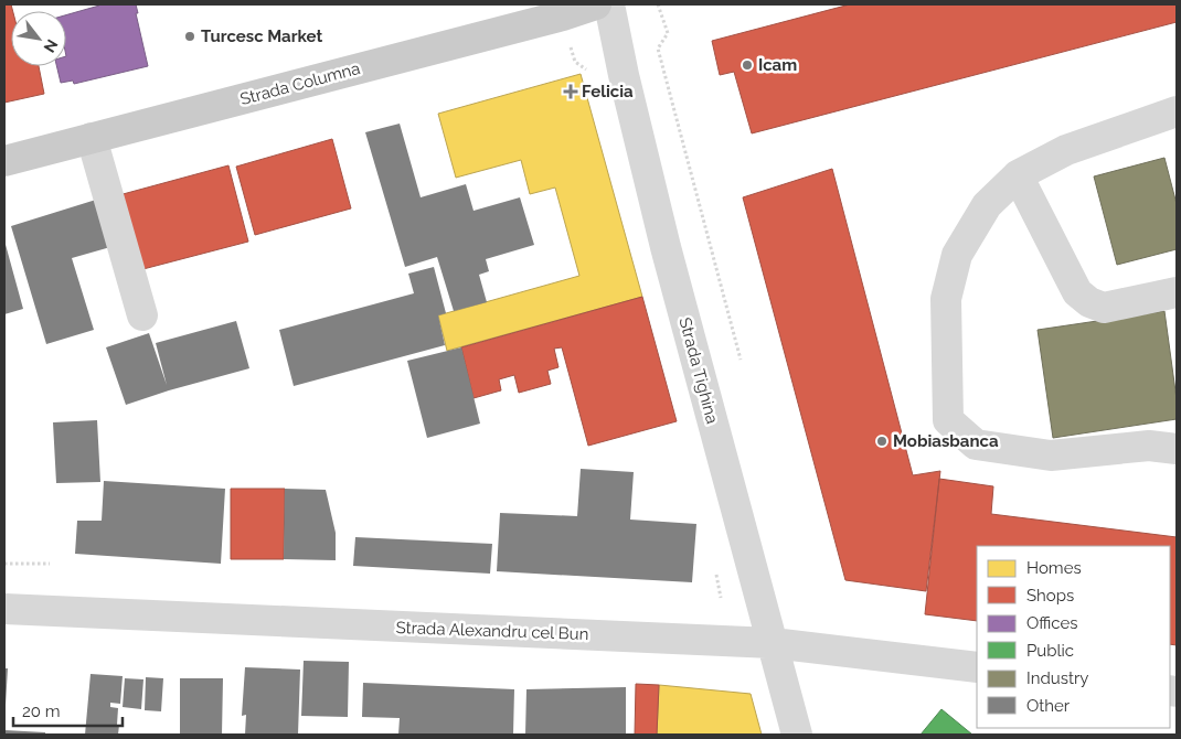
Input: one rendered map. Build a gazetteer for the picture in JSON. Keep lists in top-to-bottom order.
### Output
{
  "streets": {
    "main road": ["Strada Columna"],
    "street": ["Strada Tighina", "Strada Alexandru cel Bun"]
  },
  "crossings": [
    ["Strada Tighina", "Strada Alexandru cel Bun"]
  ],
  "places": {
    "other": ["Turcesc Market", "Icam", "Mobiasbanca"],
    "health": ["Felicia"]
  },
  "legend": [
    "Homes",
    "Shops",
    "Offices",
    "Public",
    "Industry",
    "Other"
  ],
  "scale_bar": "20 m",
  "north": "bottom right"
}
